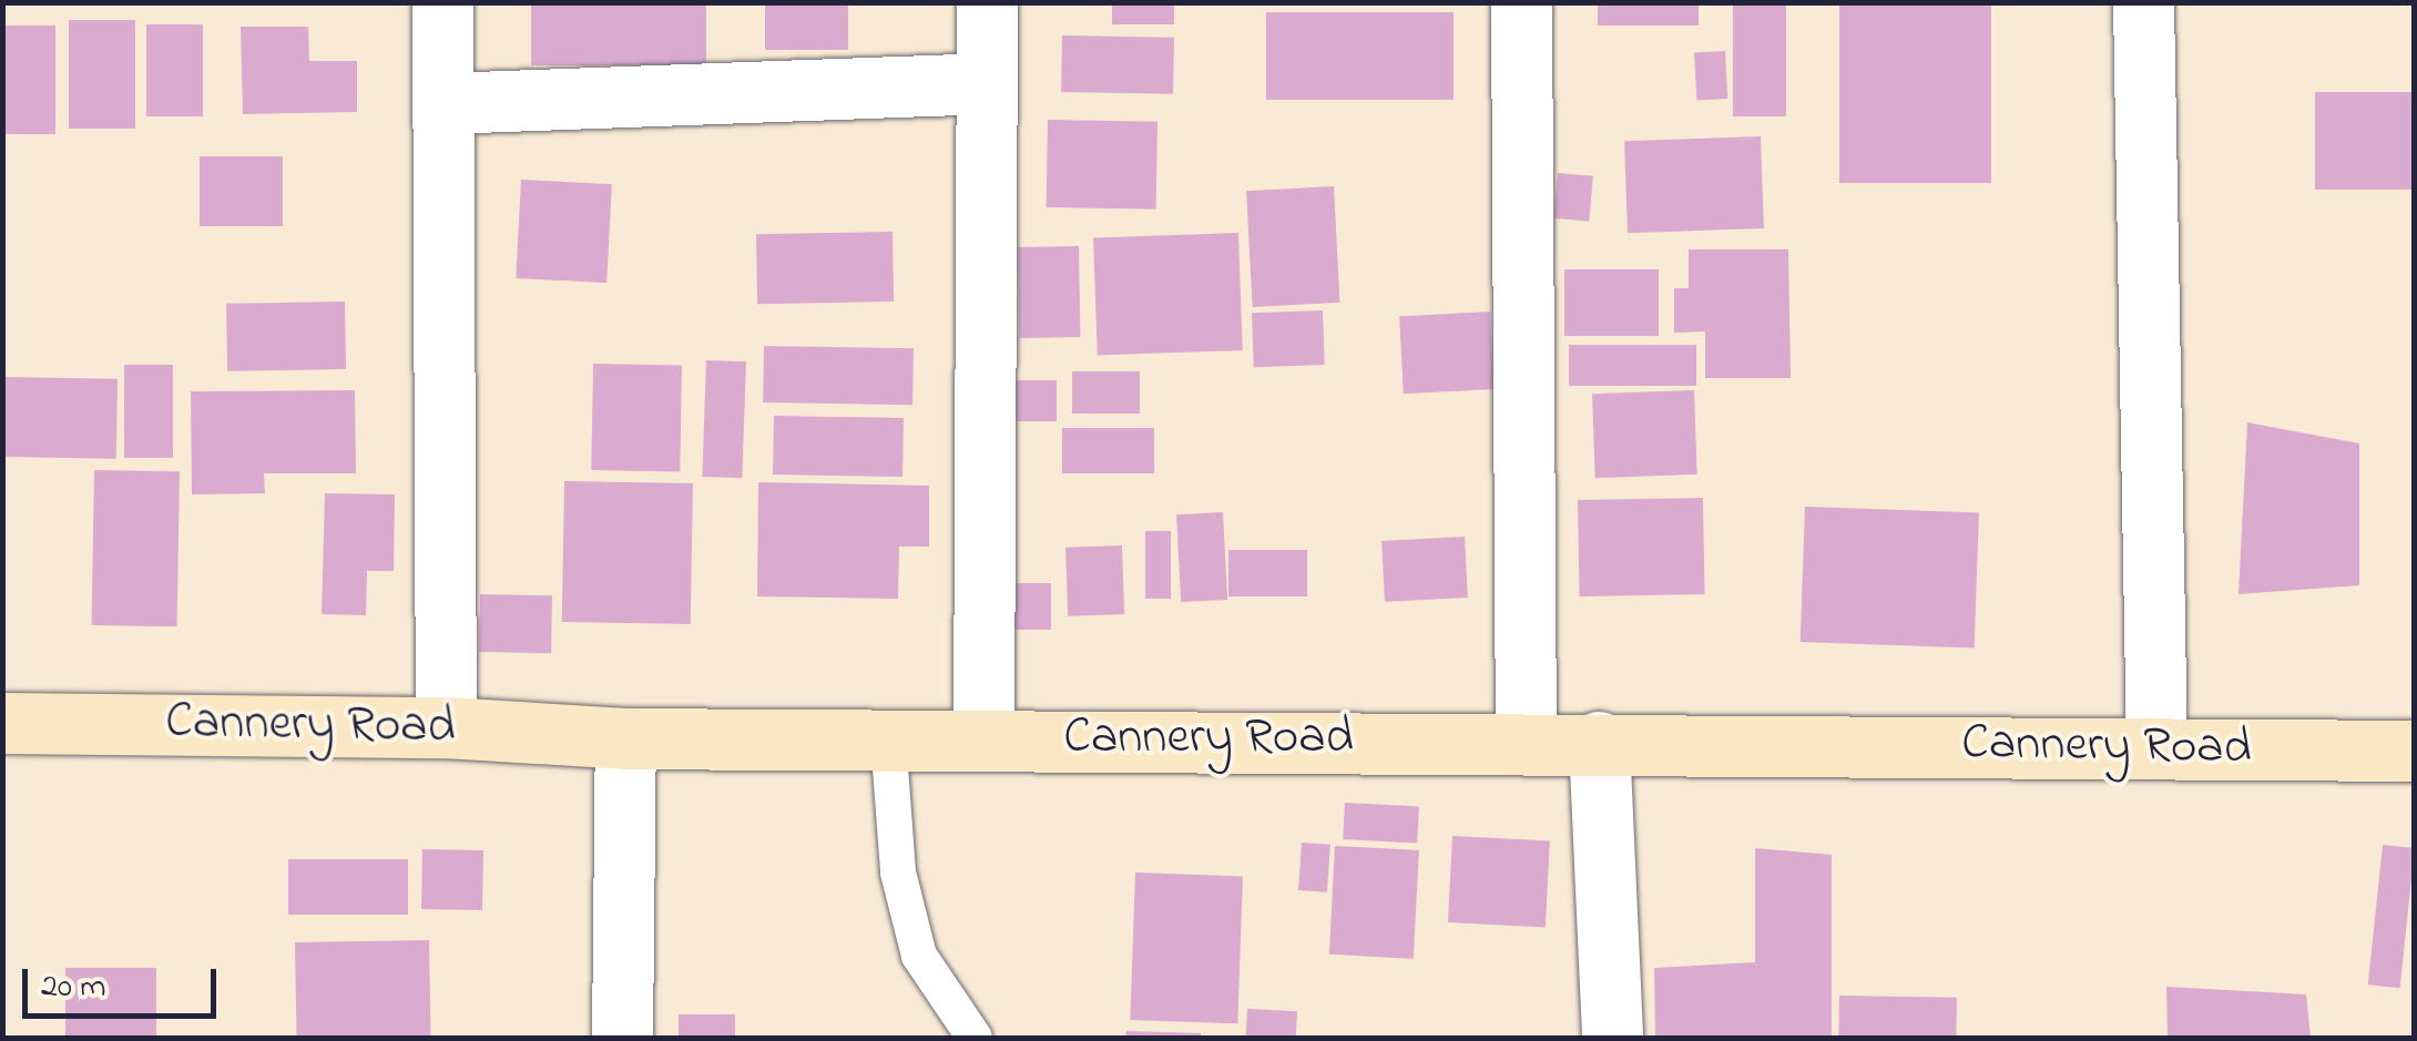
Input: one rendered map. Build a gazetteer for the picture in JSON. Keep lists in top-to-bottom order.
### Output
{
  "streets": {
    "main road": ["Cannery Road"]
  },
  "scale_bar": "20 m"
}
